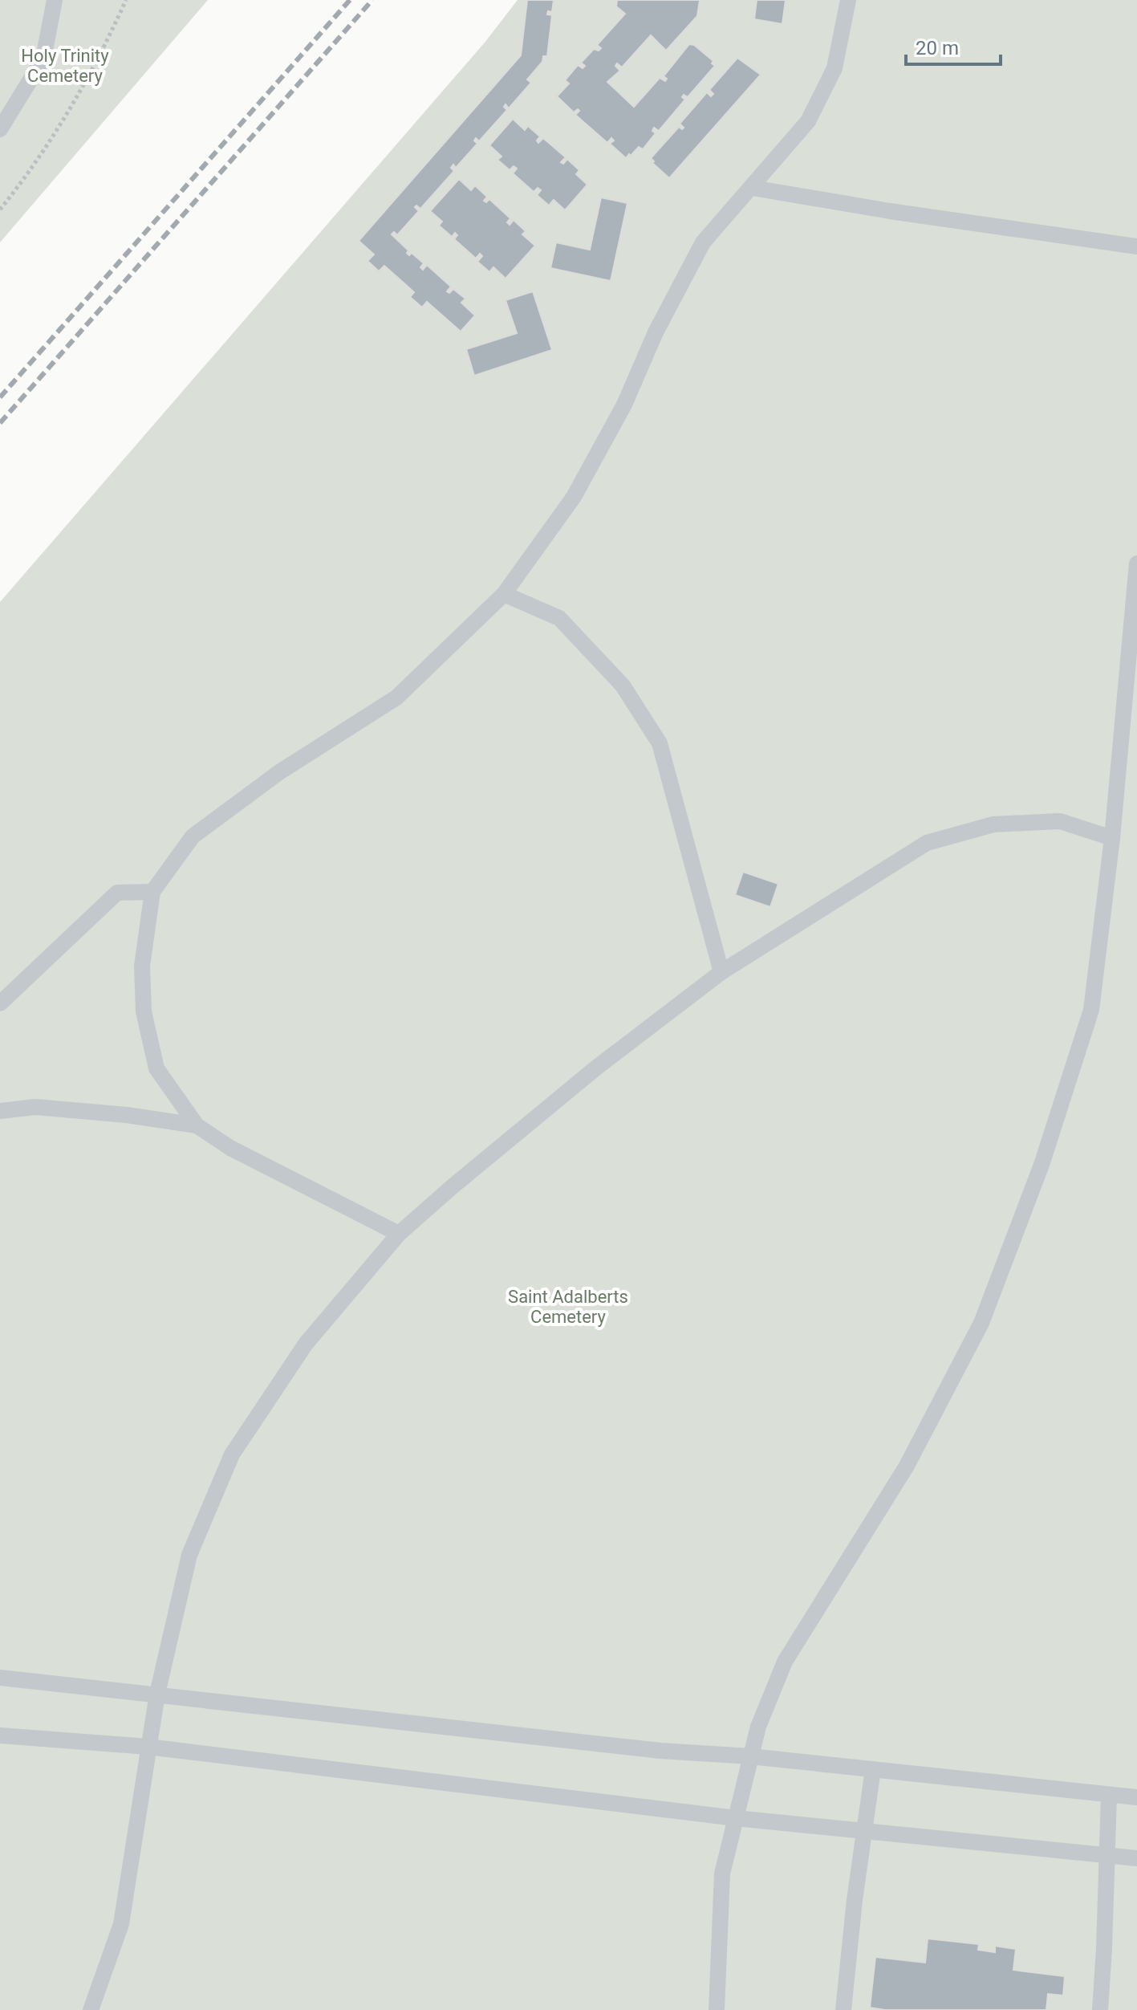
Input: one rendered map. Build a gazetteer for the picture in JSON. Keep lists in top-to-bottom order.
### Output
{
  "parks": ["Holy Trinity Cemetery", "Saint Adalberts Cemetery"],
  "scale_bar": "20 m"
}
